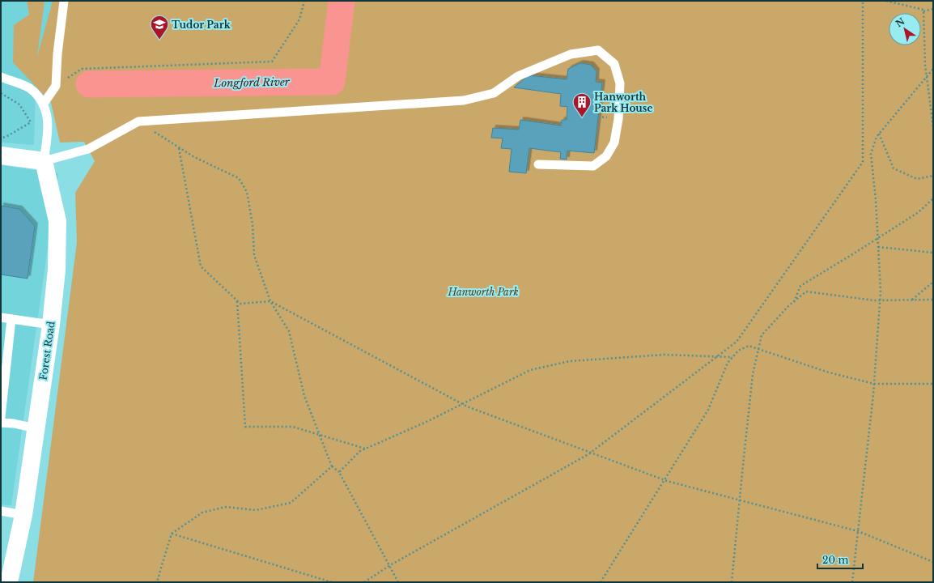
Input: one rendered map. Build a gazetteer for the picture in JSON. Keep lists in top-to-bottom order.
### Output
{
  "streets": {
    "street": ["Forest Road"]
  },
  "water": ["Longford River"],
  "parks": ["Hanworth Park"],
  "places": {
    "school or university": ["Tudor Park"],
    "building": ["Hanworth Park House"]
  },
  "scale_bar": "20 m",
  "north": "top left"
}
